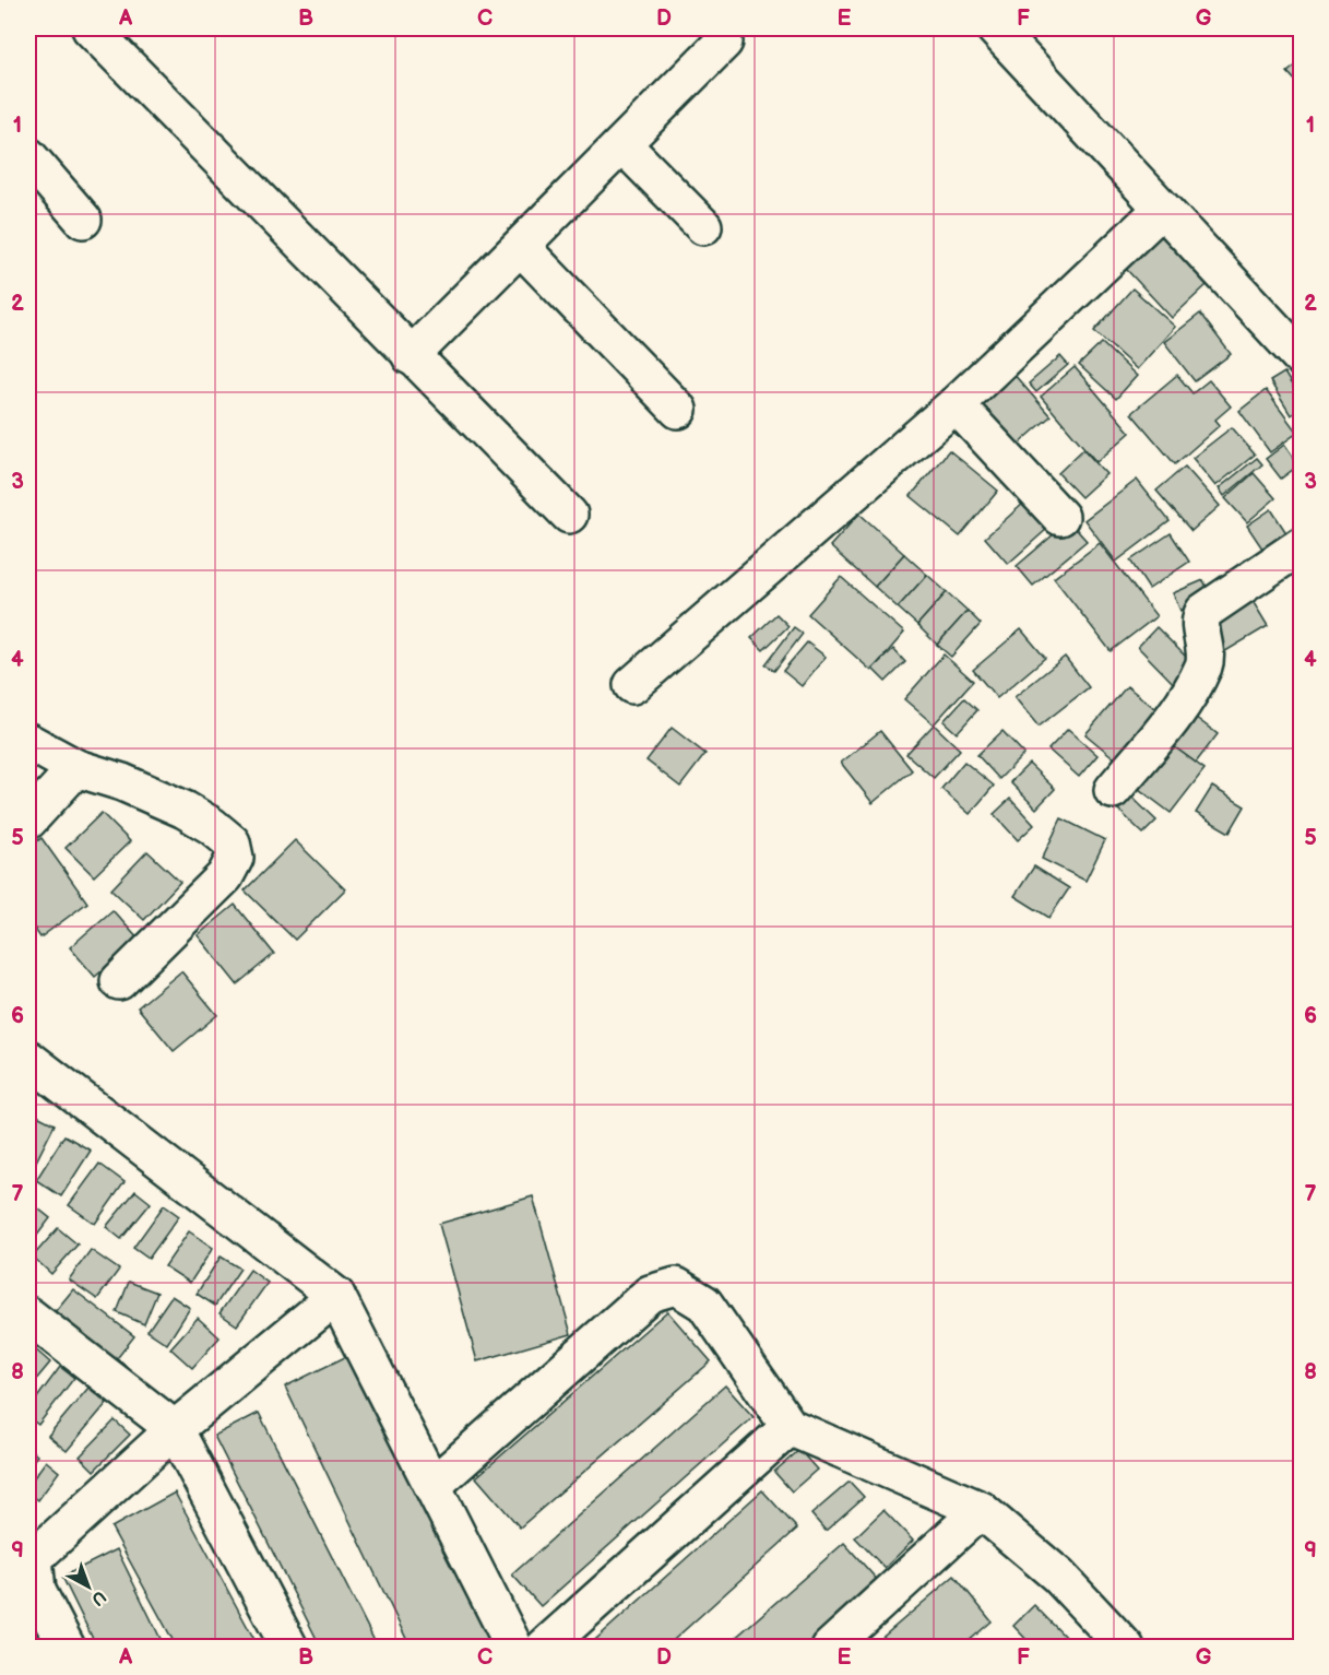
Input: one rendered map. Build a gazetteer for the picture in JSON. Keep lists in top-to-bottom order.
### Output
{
  "north": "bottom right",
  "grid": {
    "columns": [
      "A",
      "B",
      "C",
      "D",
      "E",
      "F",
      "G"
    ],
    "rows": [
      "1",
      "2",
      "3",
      "4",
      "5",
      "6",
      "7",
      "8",
      "9"
    ]
  }
}
